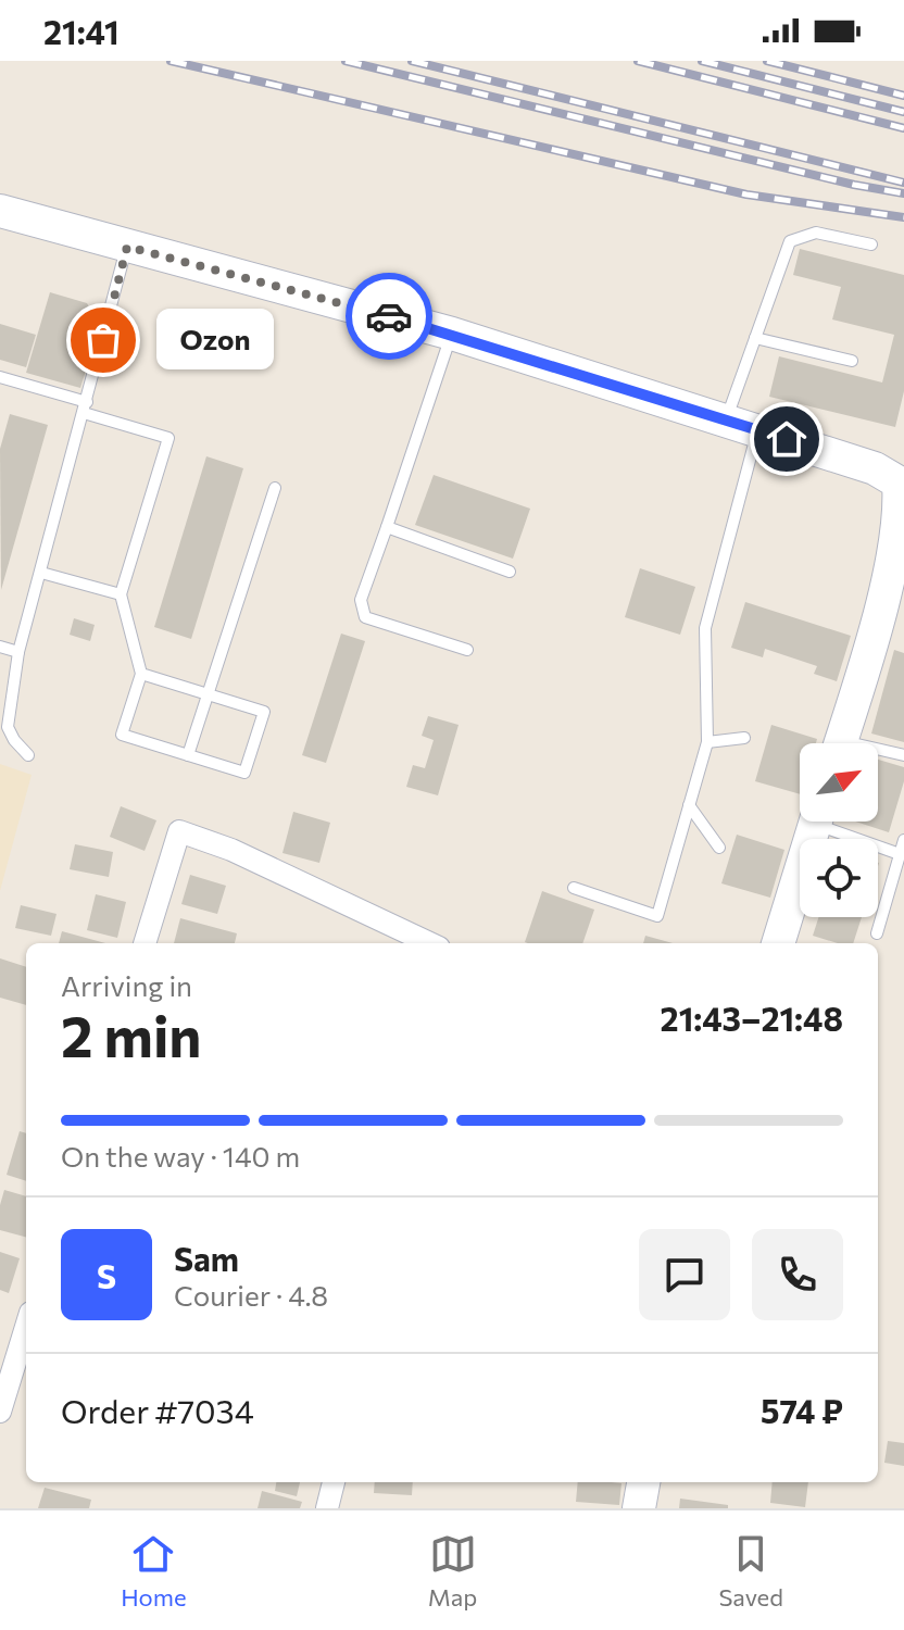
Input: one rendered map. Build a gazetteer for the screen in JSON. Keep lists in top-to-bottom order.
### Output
{
  "places": ["Ozon"],
  "north": "top right",
  "page": {
    "status": "21:41",
    "bubble": "Ozon",
    "heading": ["2 min", "Arriving in", "21:43–21:48"],
    "panel": [
      "Sam",
      "Courier · 4.8",
      "Order #7034",
      "574 ₽"
    ],
    "bar": "On the way · 140 m",
    "round": "S",
    "tabs": ["Home", "Map", "Saved"]
  }
}
